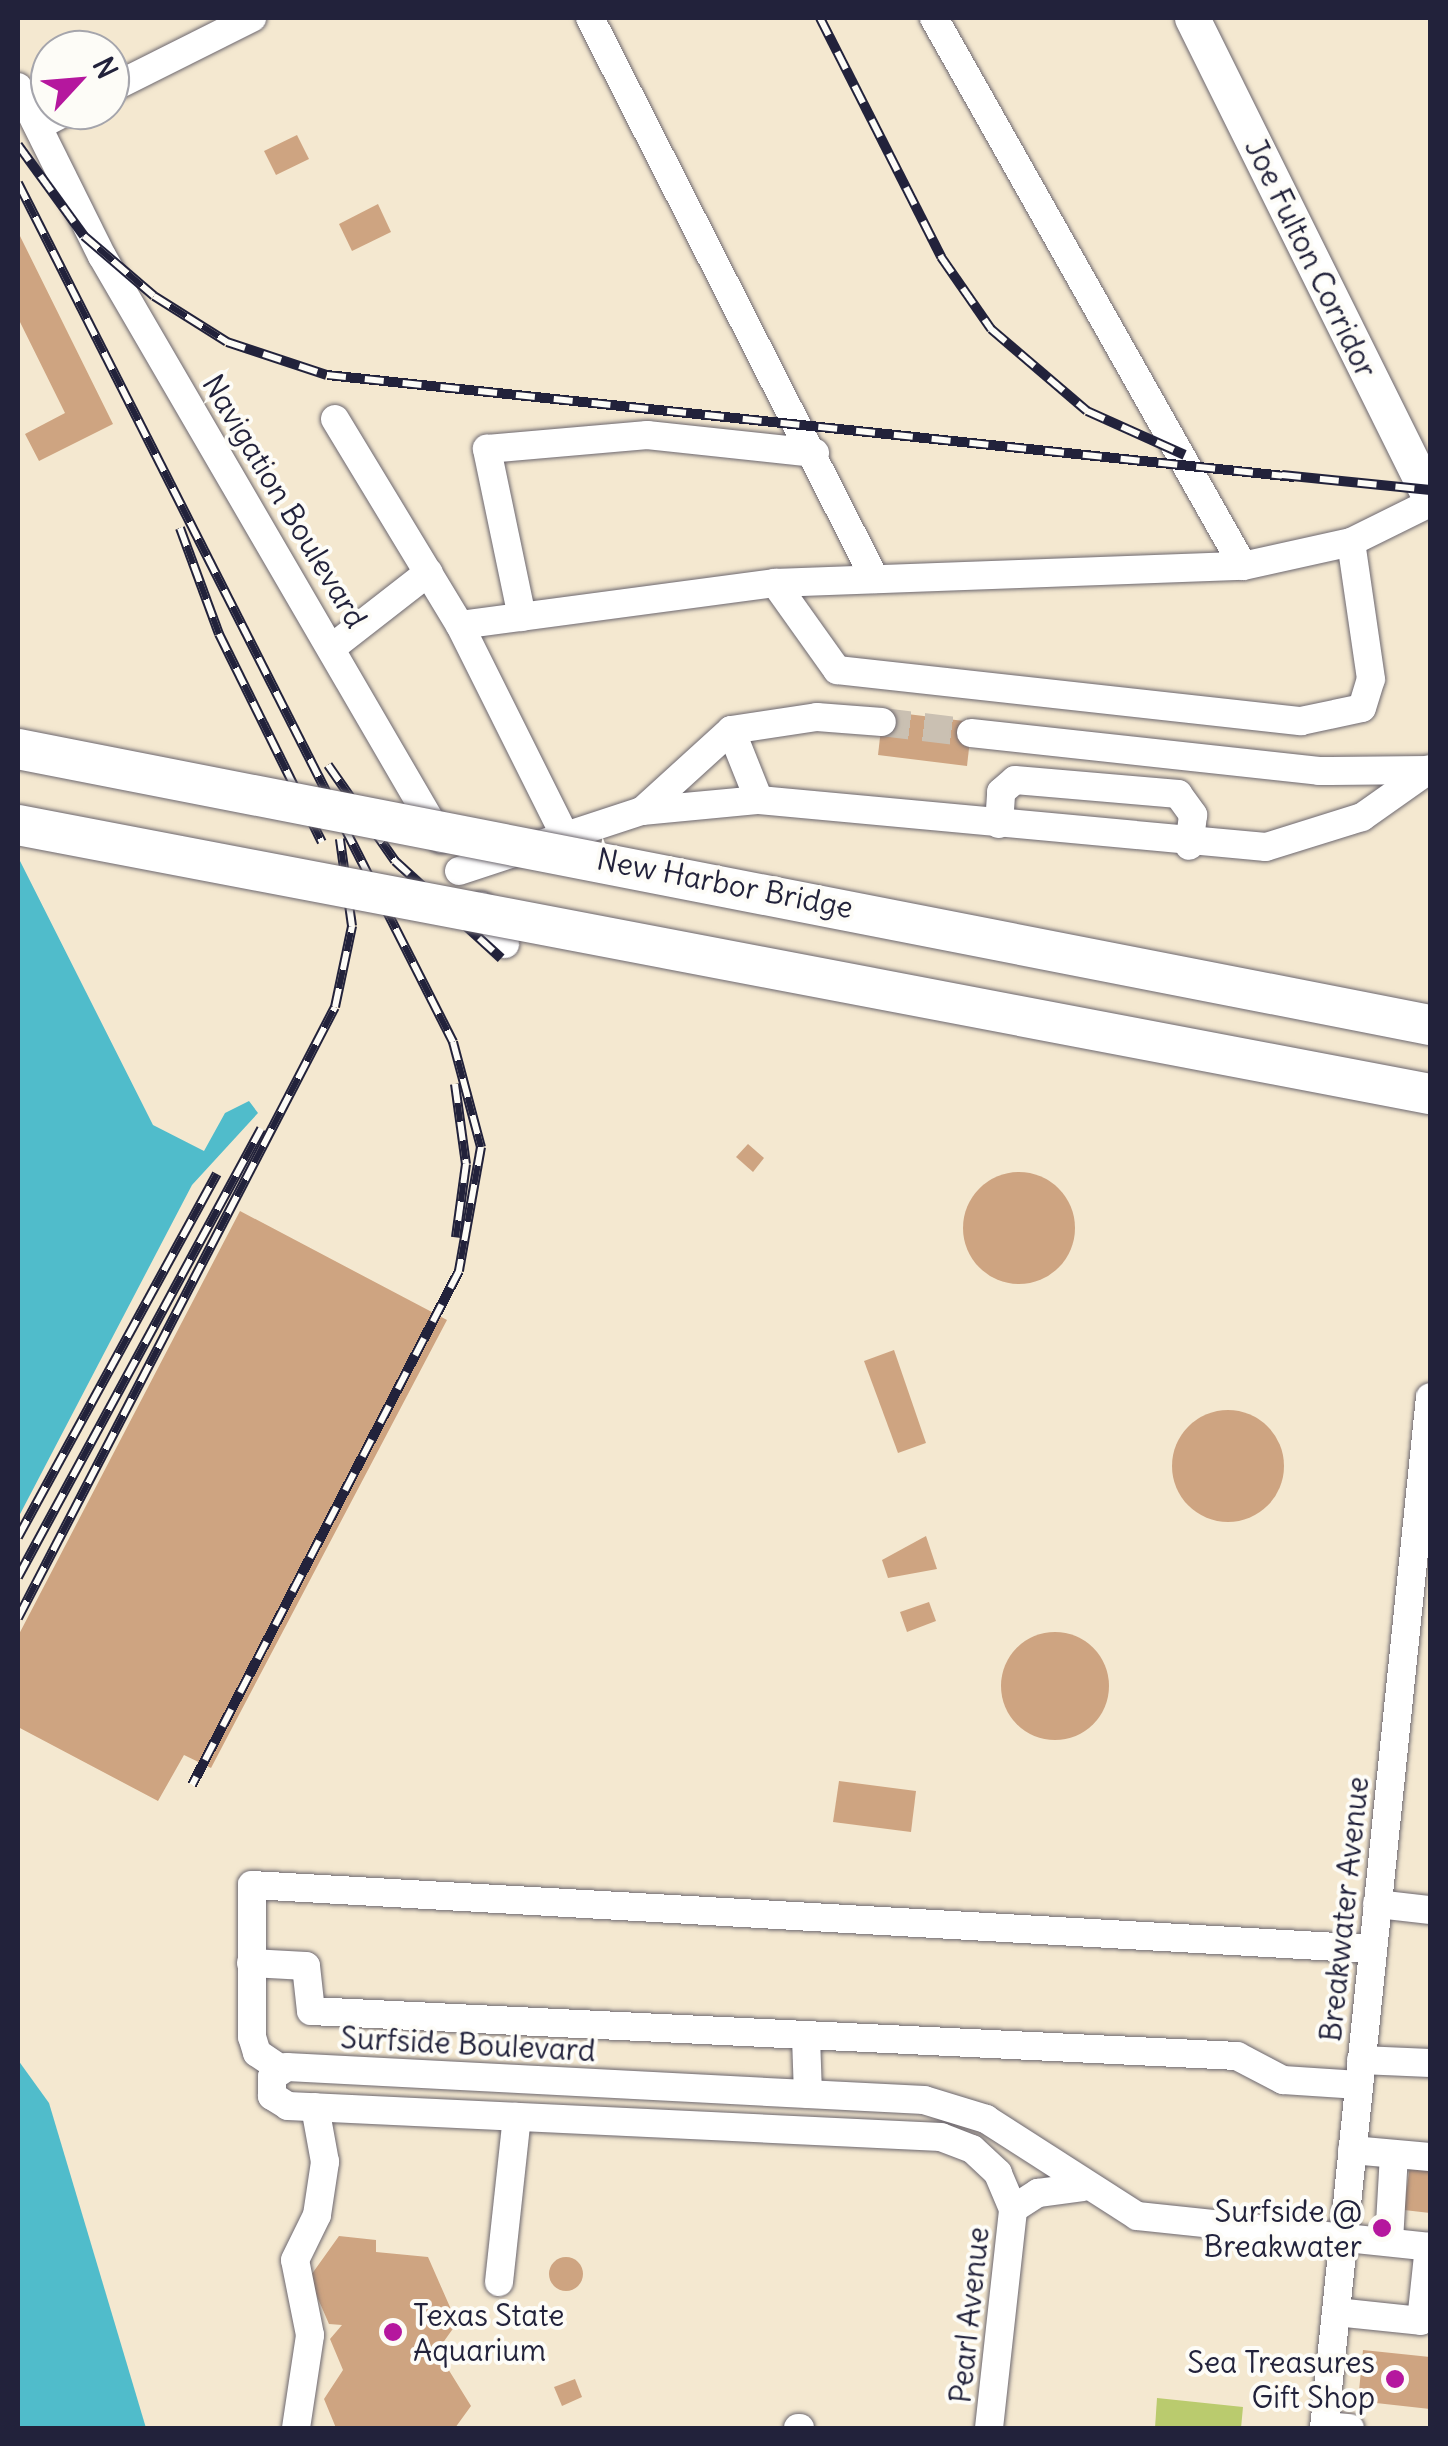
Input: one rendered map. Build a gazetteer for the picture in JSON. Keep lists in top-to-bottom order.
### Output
{
  "streets": {
    "highway": ["New Harbor Bridge"],
    "main road": ["Joe Fulton Corridor"],
    "street": [
      "Navigation Boulevard",
      "Breakwater Avenue",
      "Surfside Boulevard",
      "Pearl Avenue"
    ]
  },
  "crossings": [
    ["Breakwater Avenue", "Surfside Boulevard"]
  ],
  "places": ["Surfside @ Breakwater", "Texas State Aquarium", "Sea Treasures Gift Shop"],
  "north": "top right"
}
